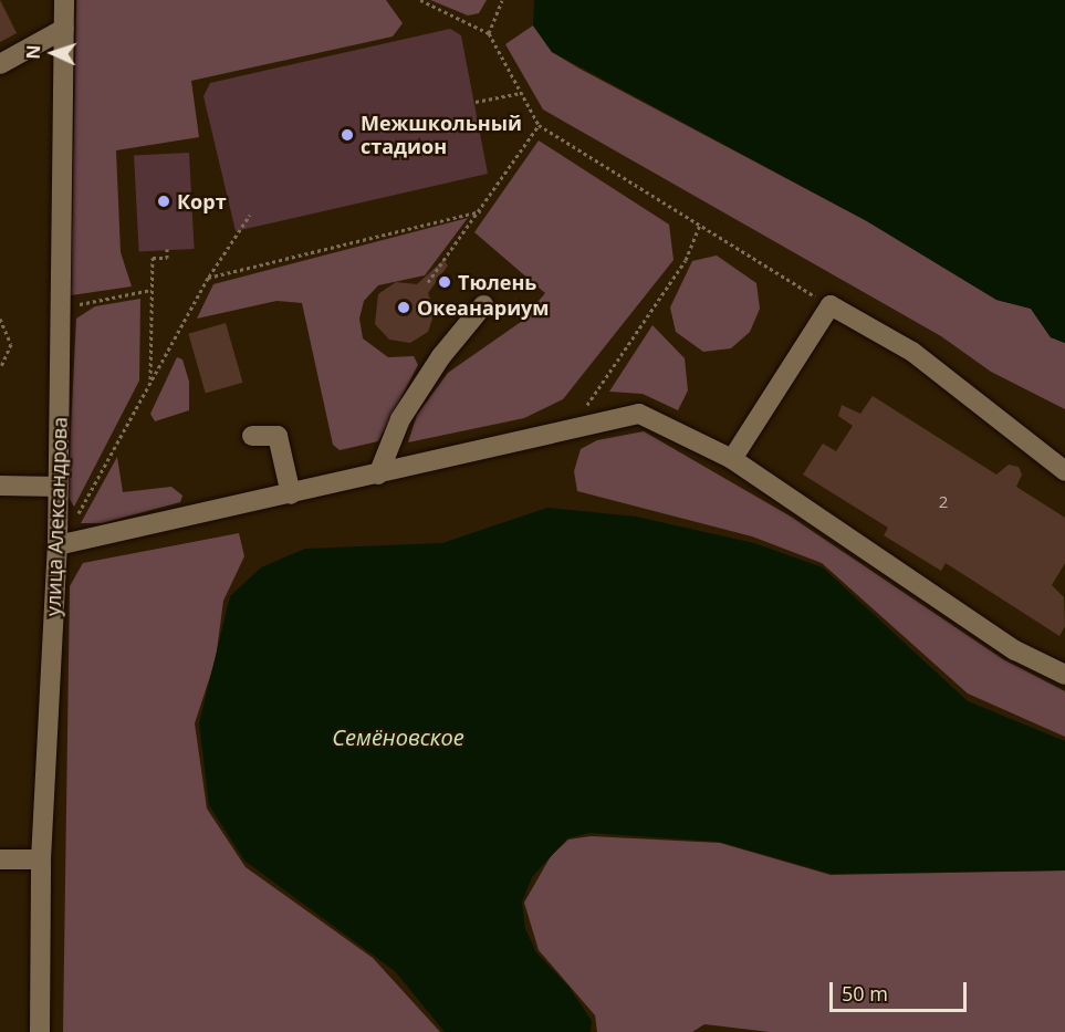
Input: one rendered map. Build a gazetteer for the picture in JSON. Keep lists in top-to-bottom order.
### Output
{
  "streets": {
    "street": ["улица Александрова"]
  },
  "water": ["Семёновское"],
  "places": [
    "Межшкольный стадион",
    "Корт",
    "Тюлень",
    "Океанариум"
  ],
  "house_numbers": ["2"],
  "scale_bar": "50 m",
  "north": "left"
}
